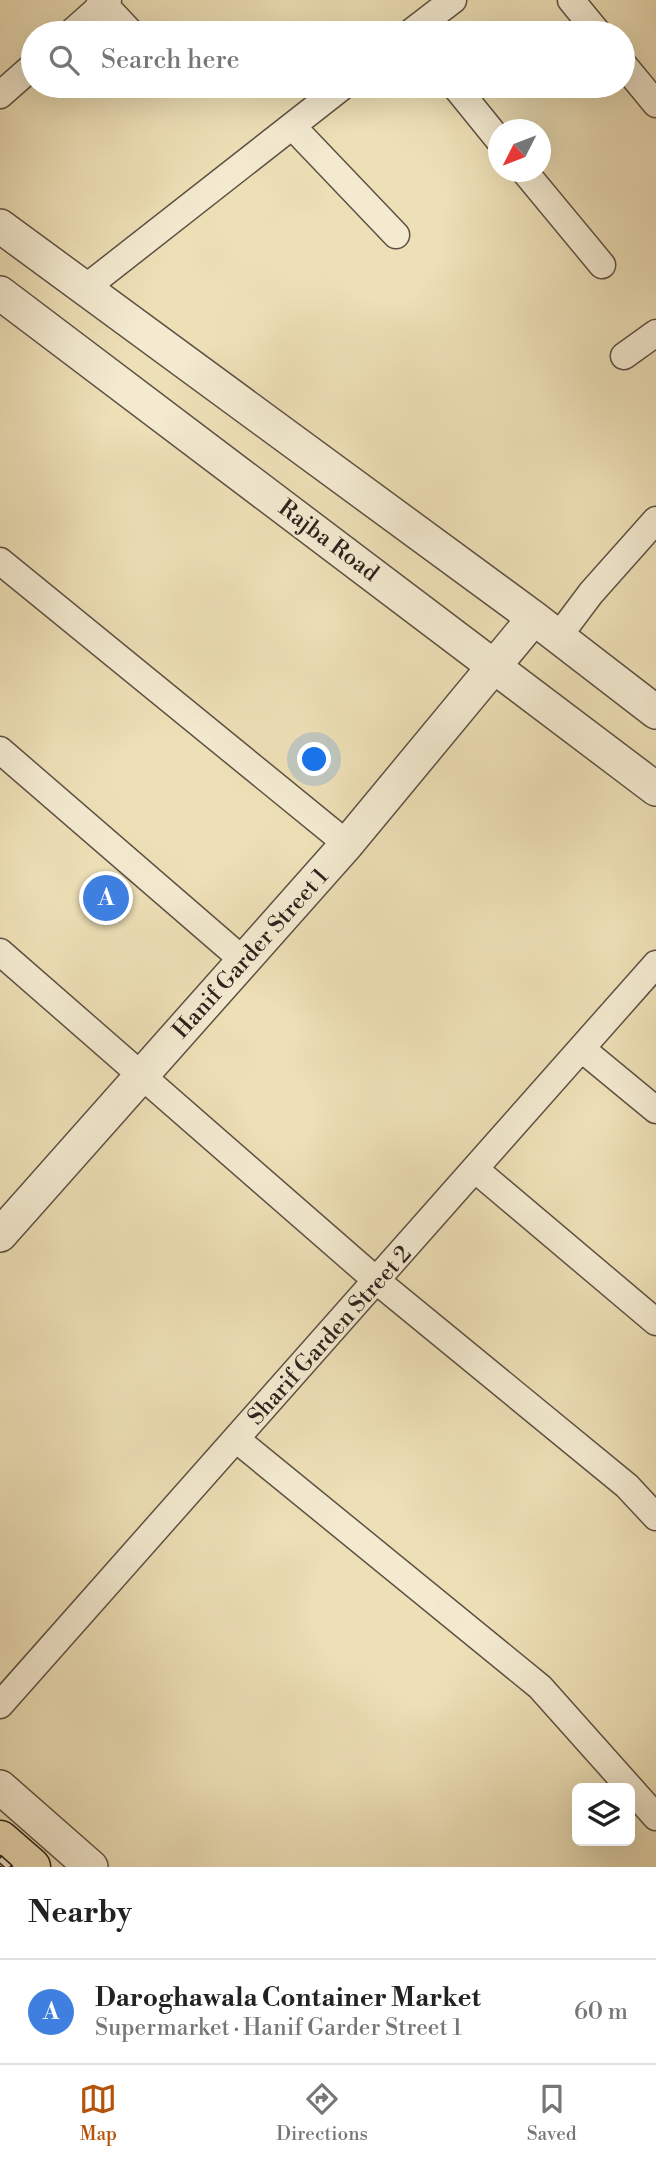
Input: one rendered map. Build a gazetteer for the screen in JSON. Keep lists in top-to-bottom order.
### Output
{
  "streets": {
    "street": ["Rajba Road", "Hanif Garder Street 1", "Sharif Garden Street 2"]
  },
  "crossings": [
    ["Rajba Road", "Hanif Garder Street 1"]
  ],
  "north": "bottom left",
  "page": {
    "search": "Search here",
    "pins": "A",
    "heading": "Nearby",
    "list": [
      {
        "mark": "A",
        "name": "Daroghawala Container Market",
        "note": "Supermarket · Hanif Garder Street 1",
        "value": "60 m"
      }
    ],
    "nav": ["Map", "Directions", "Saved"]
  }
}
